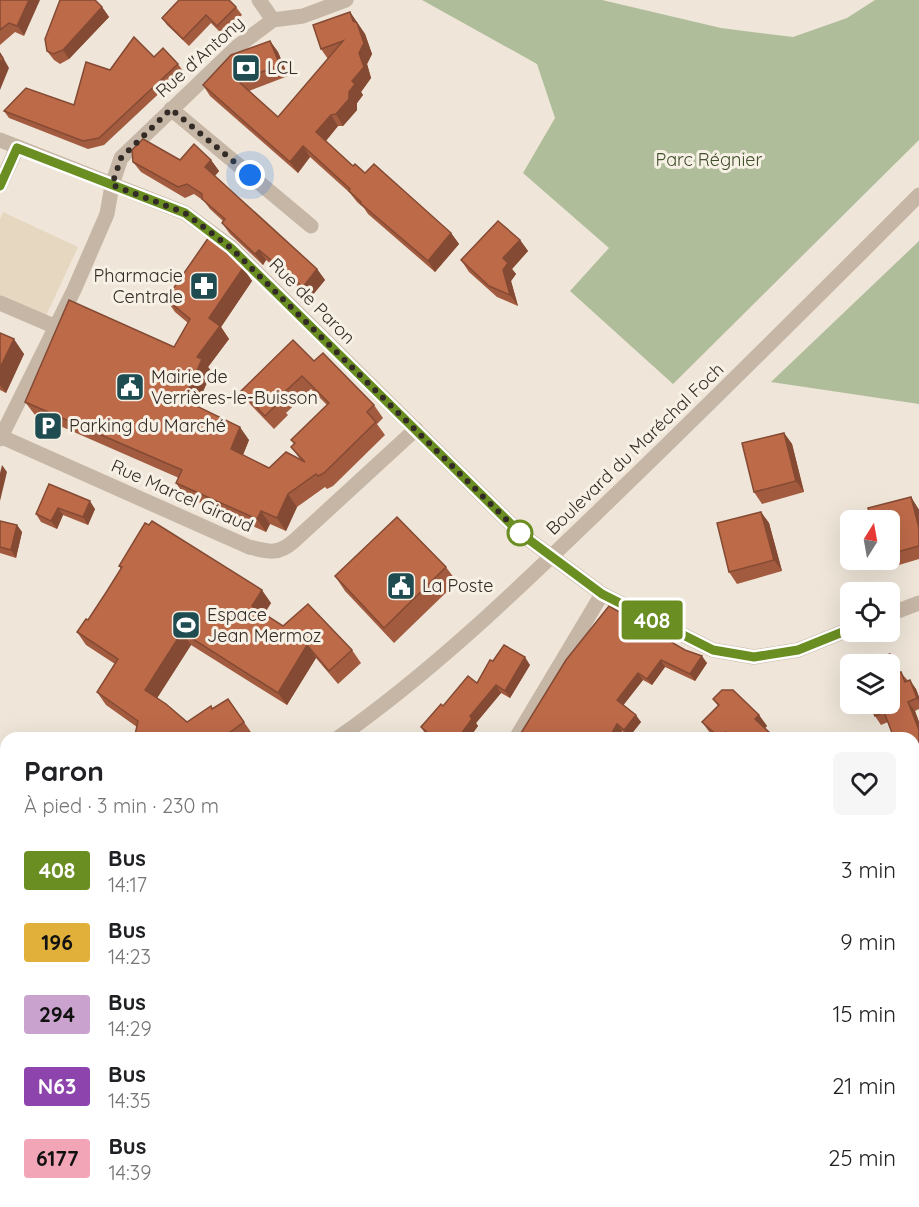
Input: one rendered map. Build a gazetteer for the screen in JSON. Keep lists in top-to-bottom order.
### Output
{
  "streets": {
    "street": [
      "Rue d'Antony",
      "Rue de Paron",
      "Boulevard du Maréchal Foch",
      "Rue Marcel Giraud"
    ]
  },
  "crossings": [
    ["Rue d'Antony", "Rue de Paron"],
    ["Rue d'Antony", "Rue Marcel Giraud"],
    ["Rue de Paron", "Boulevard du Maréchal Foch"],
    ["Rue de Paron", "Rue Marcel Giraud"]
  ],
  "parks": ["Parc Régnier"],
  "places": {
    "bank": ["LCL"],
    "pharmacy": ["Pharmacie Centrale"],
    "public building": ["Mairie de Verrières-le-Buisson", "La Poste"],
    "parking": ["Parking du Marché"],
    "sports": ["Espace Jean Mermoz"]
  },
  "lines": ["bus line 408"],
  "north": "top",
  "page": {
    "on_map": "408",
    "heading": ["Paron", "À pied · 3 min · 230 m"],
    "list": [
      {
        "mark": "408",
        "name": "Bus",
        "note": "14:17",
        "value": "3 min"
      },
      {
        "mark": "196",
        "name": "Bus",
        "note": "14:23",
        "value": "9 min"
      },
      {
        "mark": "294",
        "name": "Bus",
        "note": "14:29",
        "value": "15 min"
      },
      {
        "mark": "N63",
        "name": "Bus",
        "note": "14:35",
        "value": "21 min"
      },
      {
        "mark": "6177",
        "name": "Bus",
        "note": "14:39",
        "value": "25 min"
      }
    ]
  }
}
